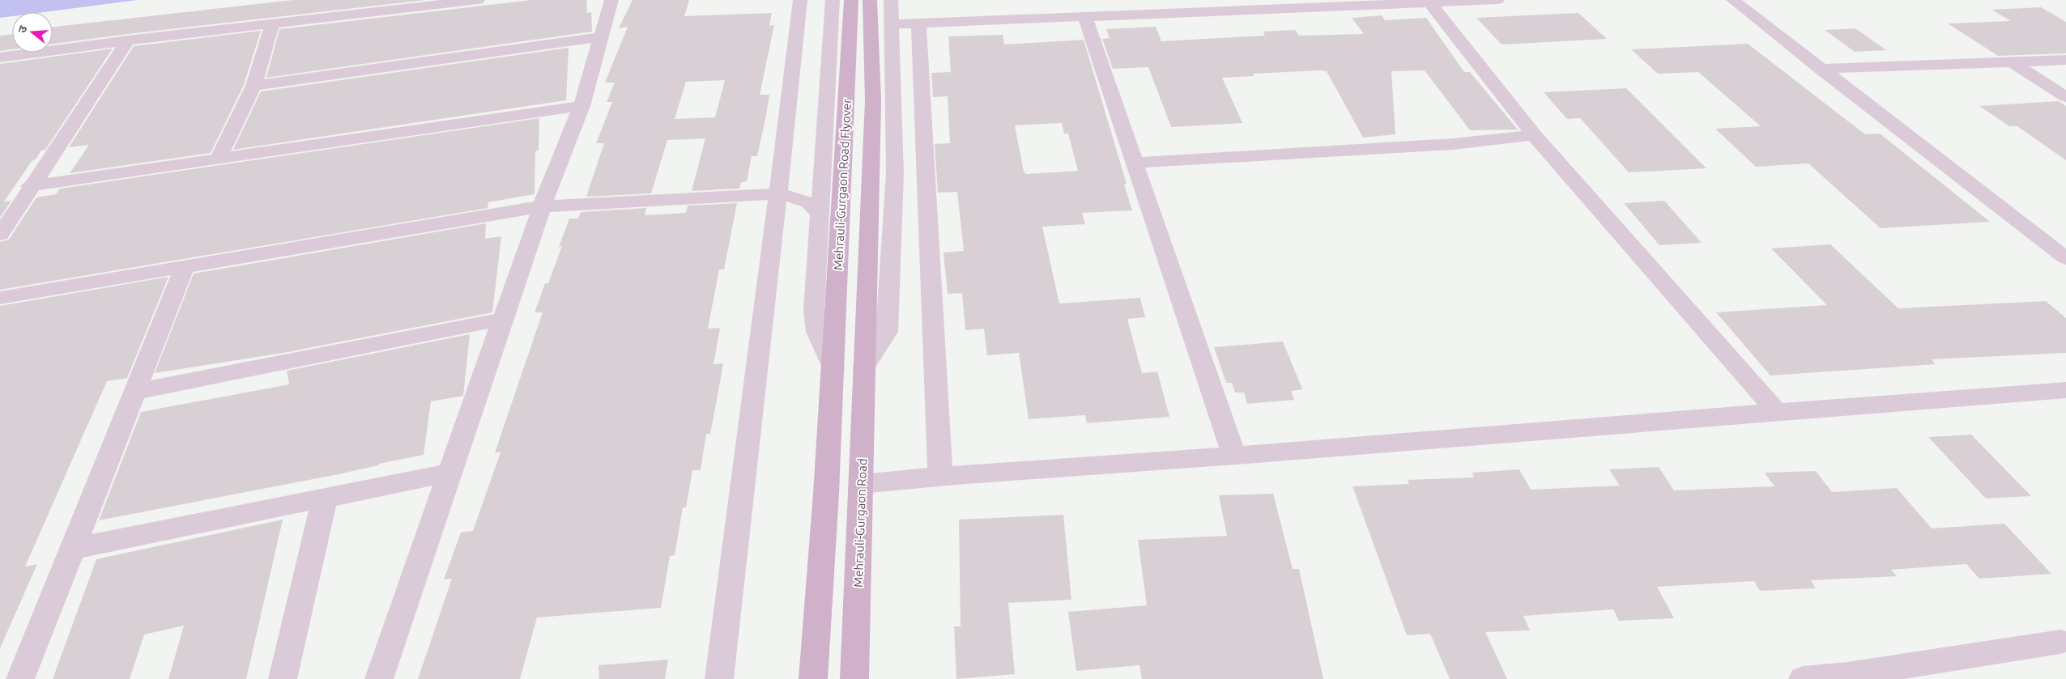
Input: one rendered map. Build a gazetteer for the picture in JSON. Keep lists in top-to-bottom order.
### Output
{
  "streets": {
    "main road": ["Mehrauli-Gurgaon Road Flyover", "Mehrauli-Gurgaon Road"]
  },
  "north": "left"
}
